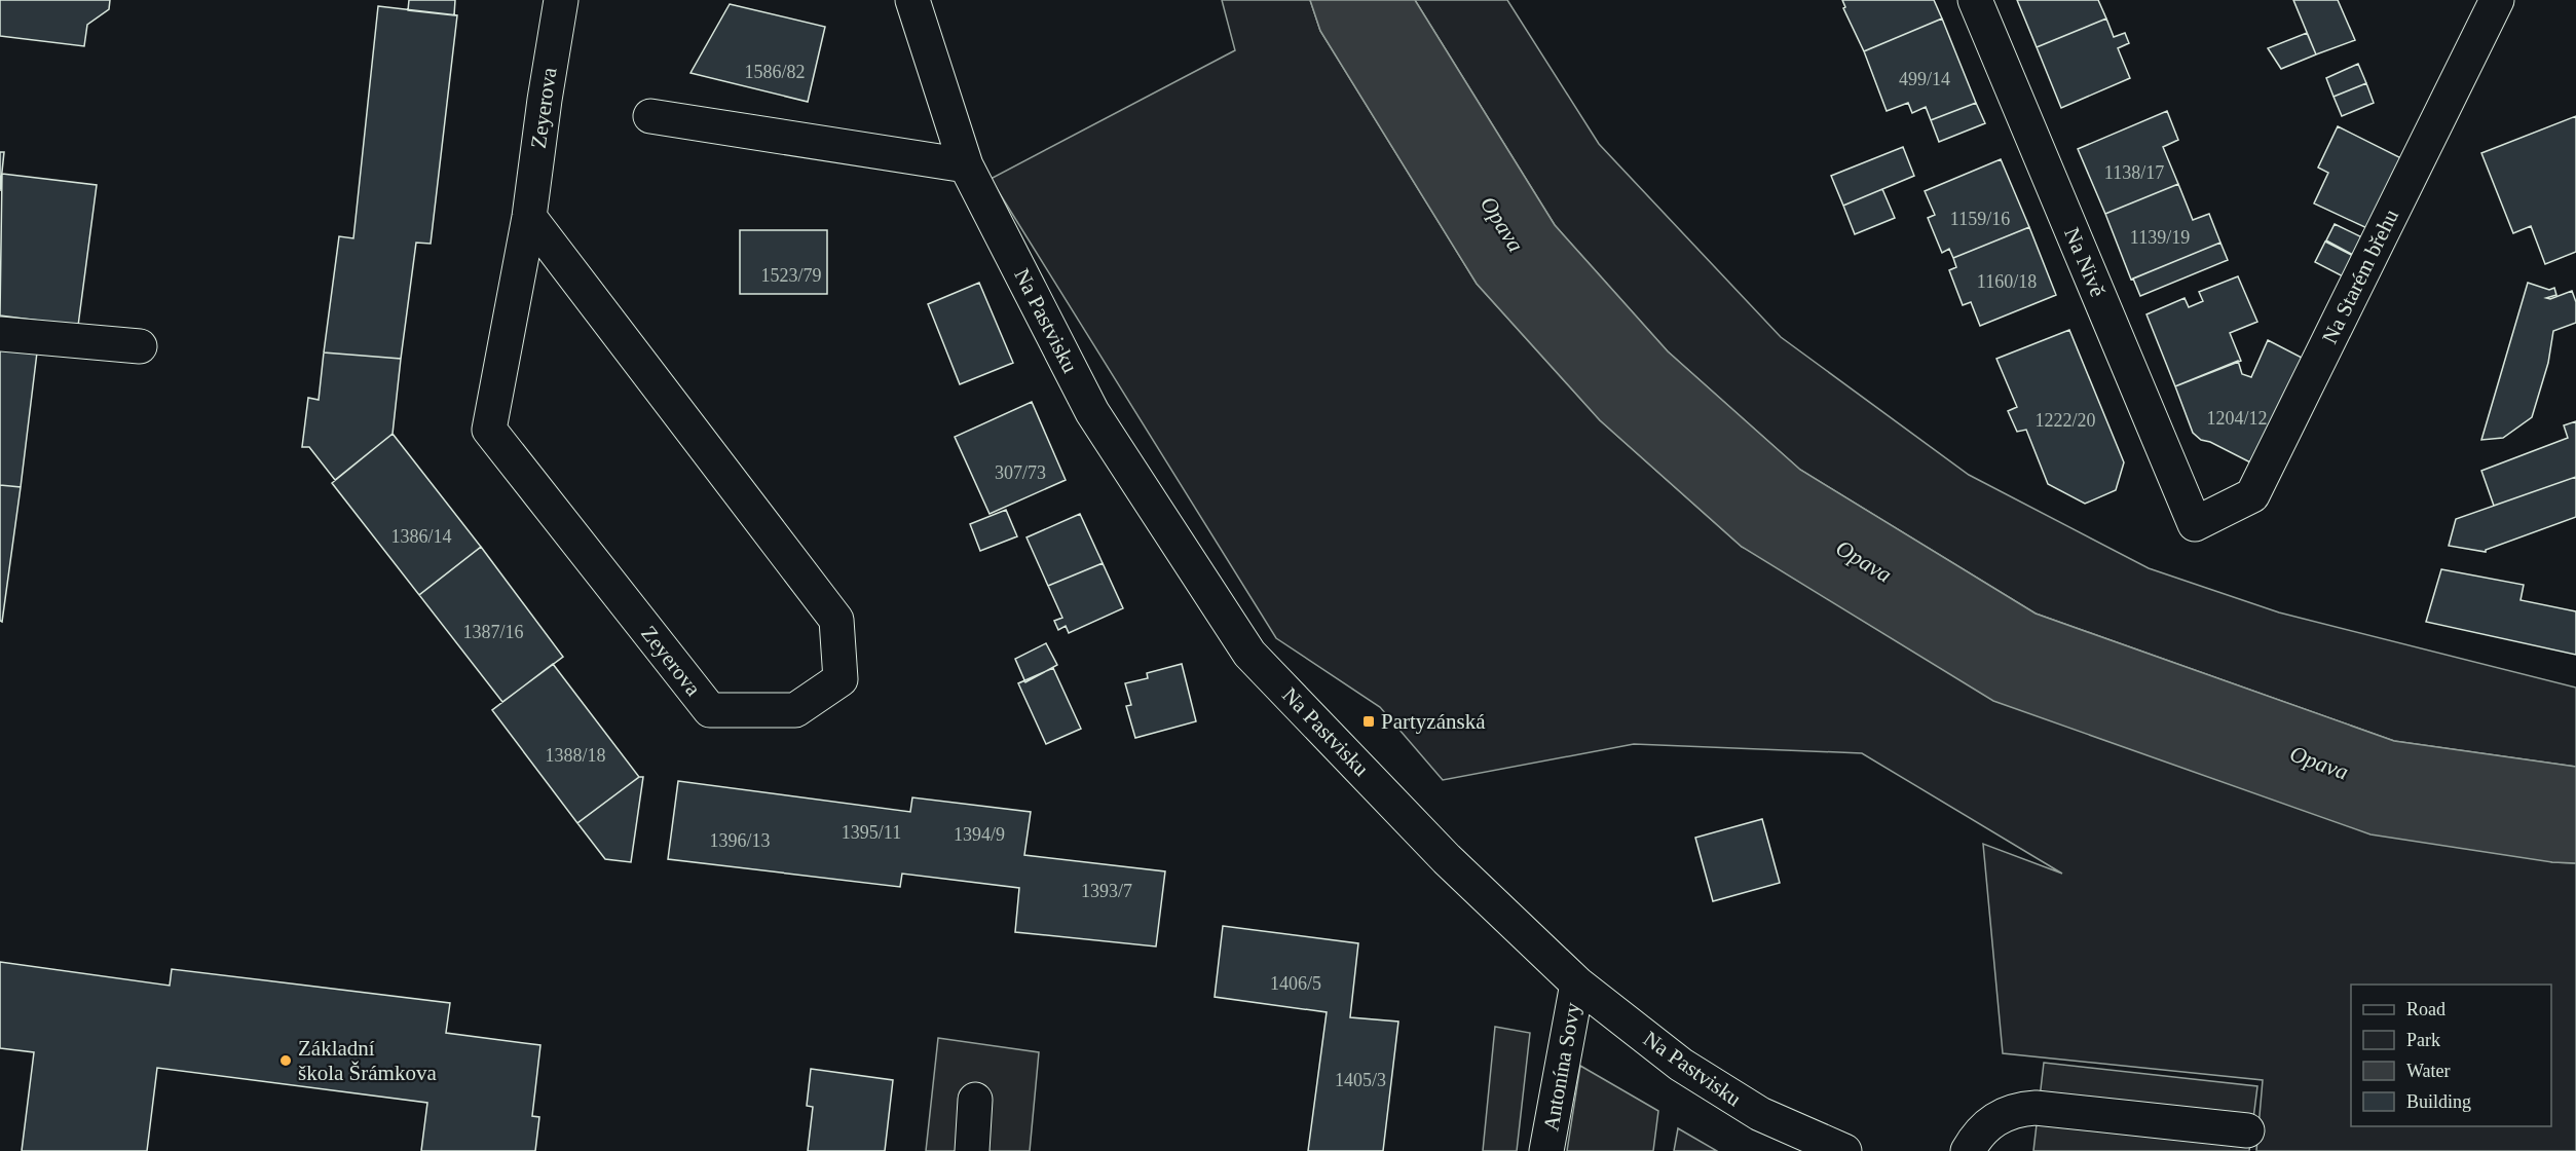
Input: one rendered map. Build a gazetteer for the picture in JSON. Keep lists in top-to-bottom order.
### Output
{
  "streets": {
    "street": [
      "Zeyerova",
      "Na Nivě",
      "Na Starém břehu",
      "Na Pastvisku",
      "Antonína Sovy"
    ]
  },
  "crossings": [
    ["Na Nivě", "Na Starém břehu"],
    ["Na Pastvisku", "Antonína Sovy"]
  ],
  "water": ["Opava"],
  "places": {
    "transit": ["Partyzánská"],
    "other": ["Základní škola Šrámkova"]
  },
  "house_numbers": [
    "1586/82",
    "499/14",
    "1138/17",
    "1159/16",
    "1139/19",
    "1523/79",
    "1160/18",
    "1204/12",
    "1222/20",
    "307/73",
    "1386/14",
    "1387/16",
    "1388/18",
    "1395/11",
    "1394/9",
    "1396/13",
    "1393/7",
    "1406/5",
    "1405/3"
  ],
  "legend": [
    "Road",
    "Park",
    "Water",
    "Building"
  ]
}
